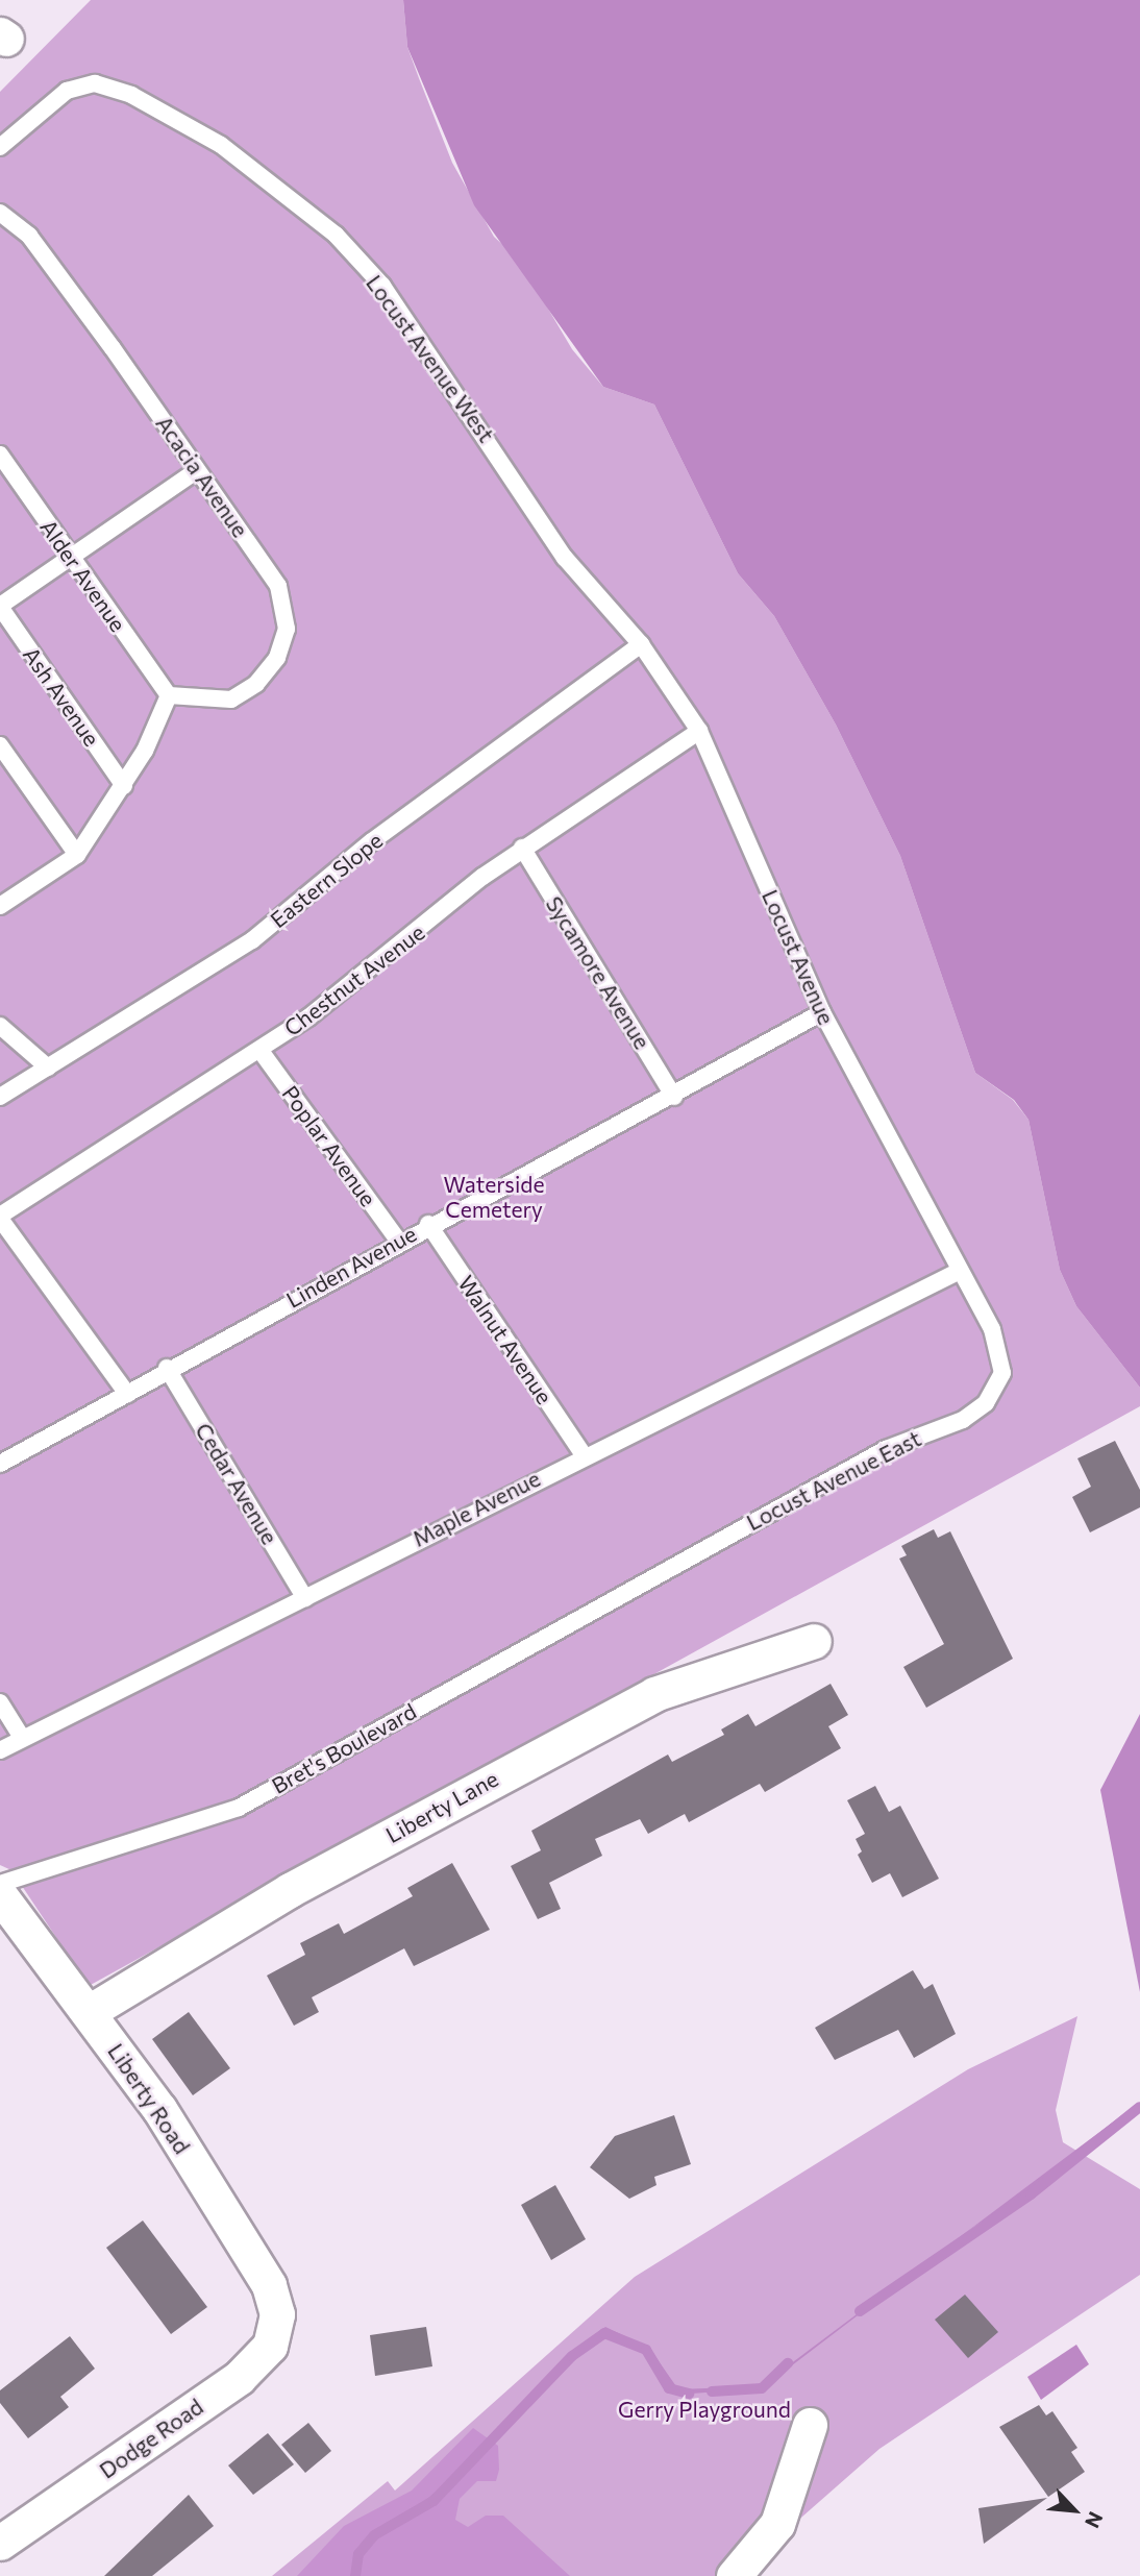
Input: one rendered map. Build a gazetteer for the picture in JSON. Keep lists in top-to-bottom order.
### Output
{
  "streets": {
    "street": ["Liberty Lane", "Liberty Road", "Dodge Road"],
    "lane": [
      "Locust Avenue West",
      "Acacia Avenue",
      "Alder Avenue",
      "Ash Avenue",
      "Eastern Slope",
      "Locust Avenue",
      "Sycamore Avenue",
      "Chestnut Avenue",
      "Poplar Avenue",
      "Linden Avenue",
      "Walnut Avenue",
      "Locust Avenue East",
      "Cedar Avenue",
      "Maple Avenue",
      "Bret's Boulevard"
    ]
  },
  "crossings": [
    ["Locust Avenue West", "Eastern Slope"],
    ["Locust Avenue West", "Locust Avenue"],
    ["Acacia Avenue", "Alder Avenue"],
    ["Eastern Slope", "Locust Avenue"],
    ["Locust Avenue", "Chestnut Avenue"],
    ["Locust Avenue", "Linden Avenue"],
    ["Locust Avenue", "Locust Avenue East"],
    ["Locust Avenue", "Maple Avenue"],
    ["Sycamore Avenue", "Chestnut Avenue"],
    ["Sycamore Avenue", "Linden Avenue"],
    ["Chestnut Avenue", "Poplar Avenue"],
    ["Poplar Avenue", "Linden Avenue"],
    ["Linden Avenue", "Walnut Avenue"],
    ["Linden Avenue", "Cedar Avenue"],
    ["Walnut Avenue", "Maple Avenue"],
    ["Locust Avenue East", "Maple Avenue"],
    ["Locust Avenue East", "Bret's Boulevard"],
    ["Cedar Avenue", "Maple Avenue"],
    ["Liberty Lane", "Liberty Road"],
    ["Liberty Road", "Dodge Road"]
  ],
  "parks": ["Waterside Cemetery", "Gerry Playground"],
  "north": "bottom right"
}
